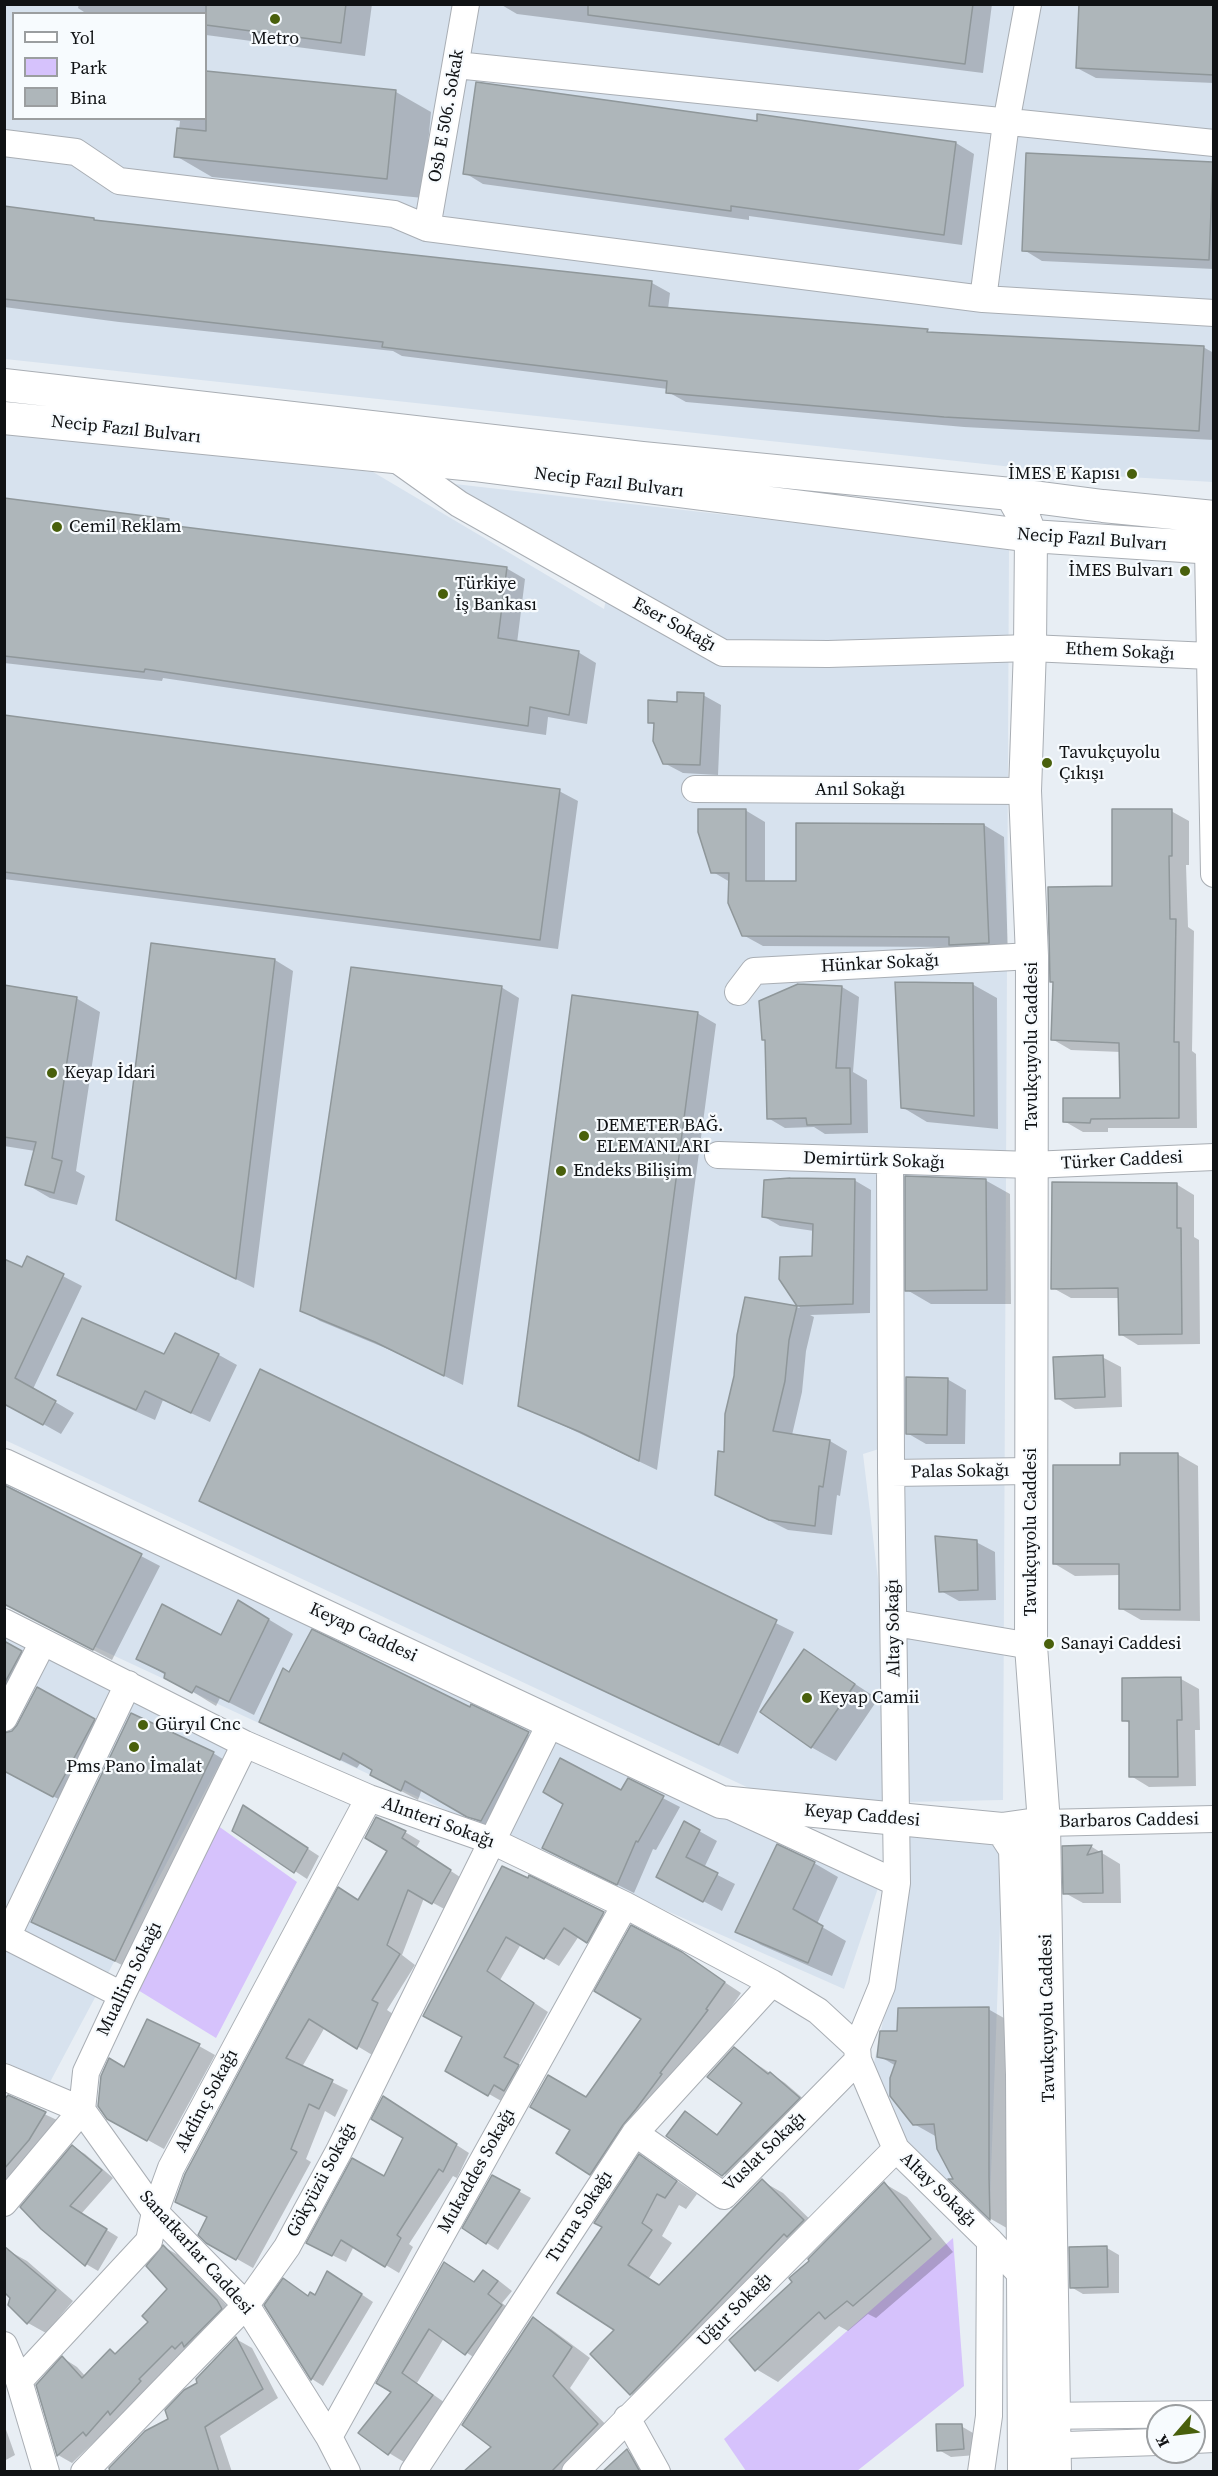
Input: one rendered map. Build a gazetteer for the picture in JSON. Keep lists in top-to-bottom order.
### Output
{
  "streets": {
    "main road": ["Necip Fazıl Bulvarı", "Tavukçuyolu Caddesi", "Keyap Caddesi"],
    "street": [
      "Osb E 506. Sokak",
      "Eser Sokağı",
      "Ethem Sokağı",
      "Anıl Sokağı",
      "Hünkar Sokağı",
      "Demirtürk Sokağı",
      "Türker Caddesi",
      "Palas Sokağı",
      "Altay Sokağı",
      "Barbaros Caddesi",
      "Alınteri Sokağı",
      "Muallim Sokağı",
      "Akdinç Sokağı",
      "Vuslat Sokağı",
      "Mukaddes Sokağı",
      "Gökyüzü Sokağı",
      "Turna Sokağı",
      "Sanatkarlar Caddesi",
      "Uğur Sokağı"
    ]
  },
  "crossings": [
    ["Necip Fazıl Bulvarı", "Eser Sokağı"],
    ["Necip Fazıl Bulvarı", "Tavukçuyolu Caddesi"],
    ["Eser Sokağı", "Ethem Sokağı"],
    ["Eser Sokağı", "Tavukçuyolu Caddesi"],
    ["Ethem Sokağı", "Tavukçuyolu Caddesi"],
    ["Anıl Sokağı", "Tavukçuyolu Caddesi"],
    ["Hünkar Sokağı", "Tavukçuyolu Caddesi"],
    ["Tavukçuyolu Caddesi", "Demirtürk Sokağı"],
    ["Tavukçuyolu Caddesi", "Türker Caddesi"],
    ["Tavukçuyolu Caddesi", "Palas Sokağı"],
    ["Tavukçuyolu Caddesi", "Altay Sokağı"],
    ["Tavukçuyolu Caddesi", "Keyap Caddesi"],
    ["Tavukçuyolu Caddesi", "Barbaros Caddesi"],
    ["Demirtürk Sokağı", "Türker Caddesi"],
    ["Demirtürk Sokağı", "Altay Sokağı"],
    ["Palas Sokağı", "Altay Sokağı"],
    ["Altay Sokağı", "Keyap Caddesi"],
    ["Altay Sokağı", "Alınteri Sokağı"],
    ["Altay Sokağı", "Vuslat Sokağı"],
    ["Altay Sokağı", "Uğur Sokağı"],
    ["Keyap Caddesi", "Barbaros Caddesi"],
    ["Keyap Caddesi", "Gökyüzü Sokağı"],
    ["Alınteri Sokağı", "Muallim Sokağı"],
    ["Alınteri Sokağı", "Akdinç Sokağı"],
    ["Alınteri Sokağı", "Vuslat Sokağı"],
    ["Alınteri Sokağı", "Mukaddes Sokağı"],
    ["Alınteri Sokağı", "Gökyüzü Sokağı"],
    ["Alınteri Sokağı", "Turna Sokağı"],
    ["Muallim Sokağı", "Sanatkarlar Caddesi"],
    ["Akdinç Sokağı", "Sanatkarlar Caddesi"],
    ["Vuslat Sokağı", "Turna Sokağı"],
    ["Mukaddes Sokağı", "Sanatkarlar Caddesi"],
    ["Gökyüzü Sokağı", "Sanatkarlar Caddesi"]
  ],
  "places": [
    "Metro",
    "İMES E Kapısı",
    "Cemil Reklam",
    "İMES Bulvarı",
    "Türkiye İş Bankası",
    "Tavukçuyolu Çıkışı",
    "Keyap İdari",
    "DEMETER BAĞ. ELEMANLARI",
    "Endeks Bilişim",
    "Sanayi Caddesi",
    "Keyap Camii",
    "Güryıl Cnc",
    "Pms Pano İmalat"
  ],
  "legend": ["Yol", "Park", "Bina"],
  "north": "bottom left"
}
